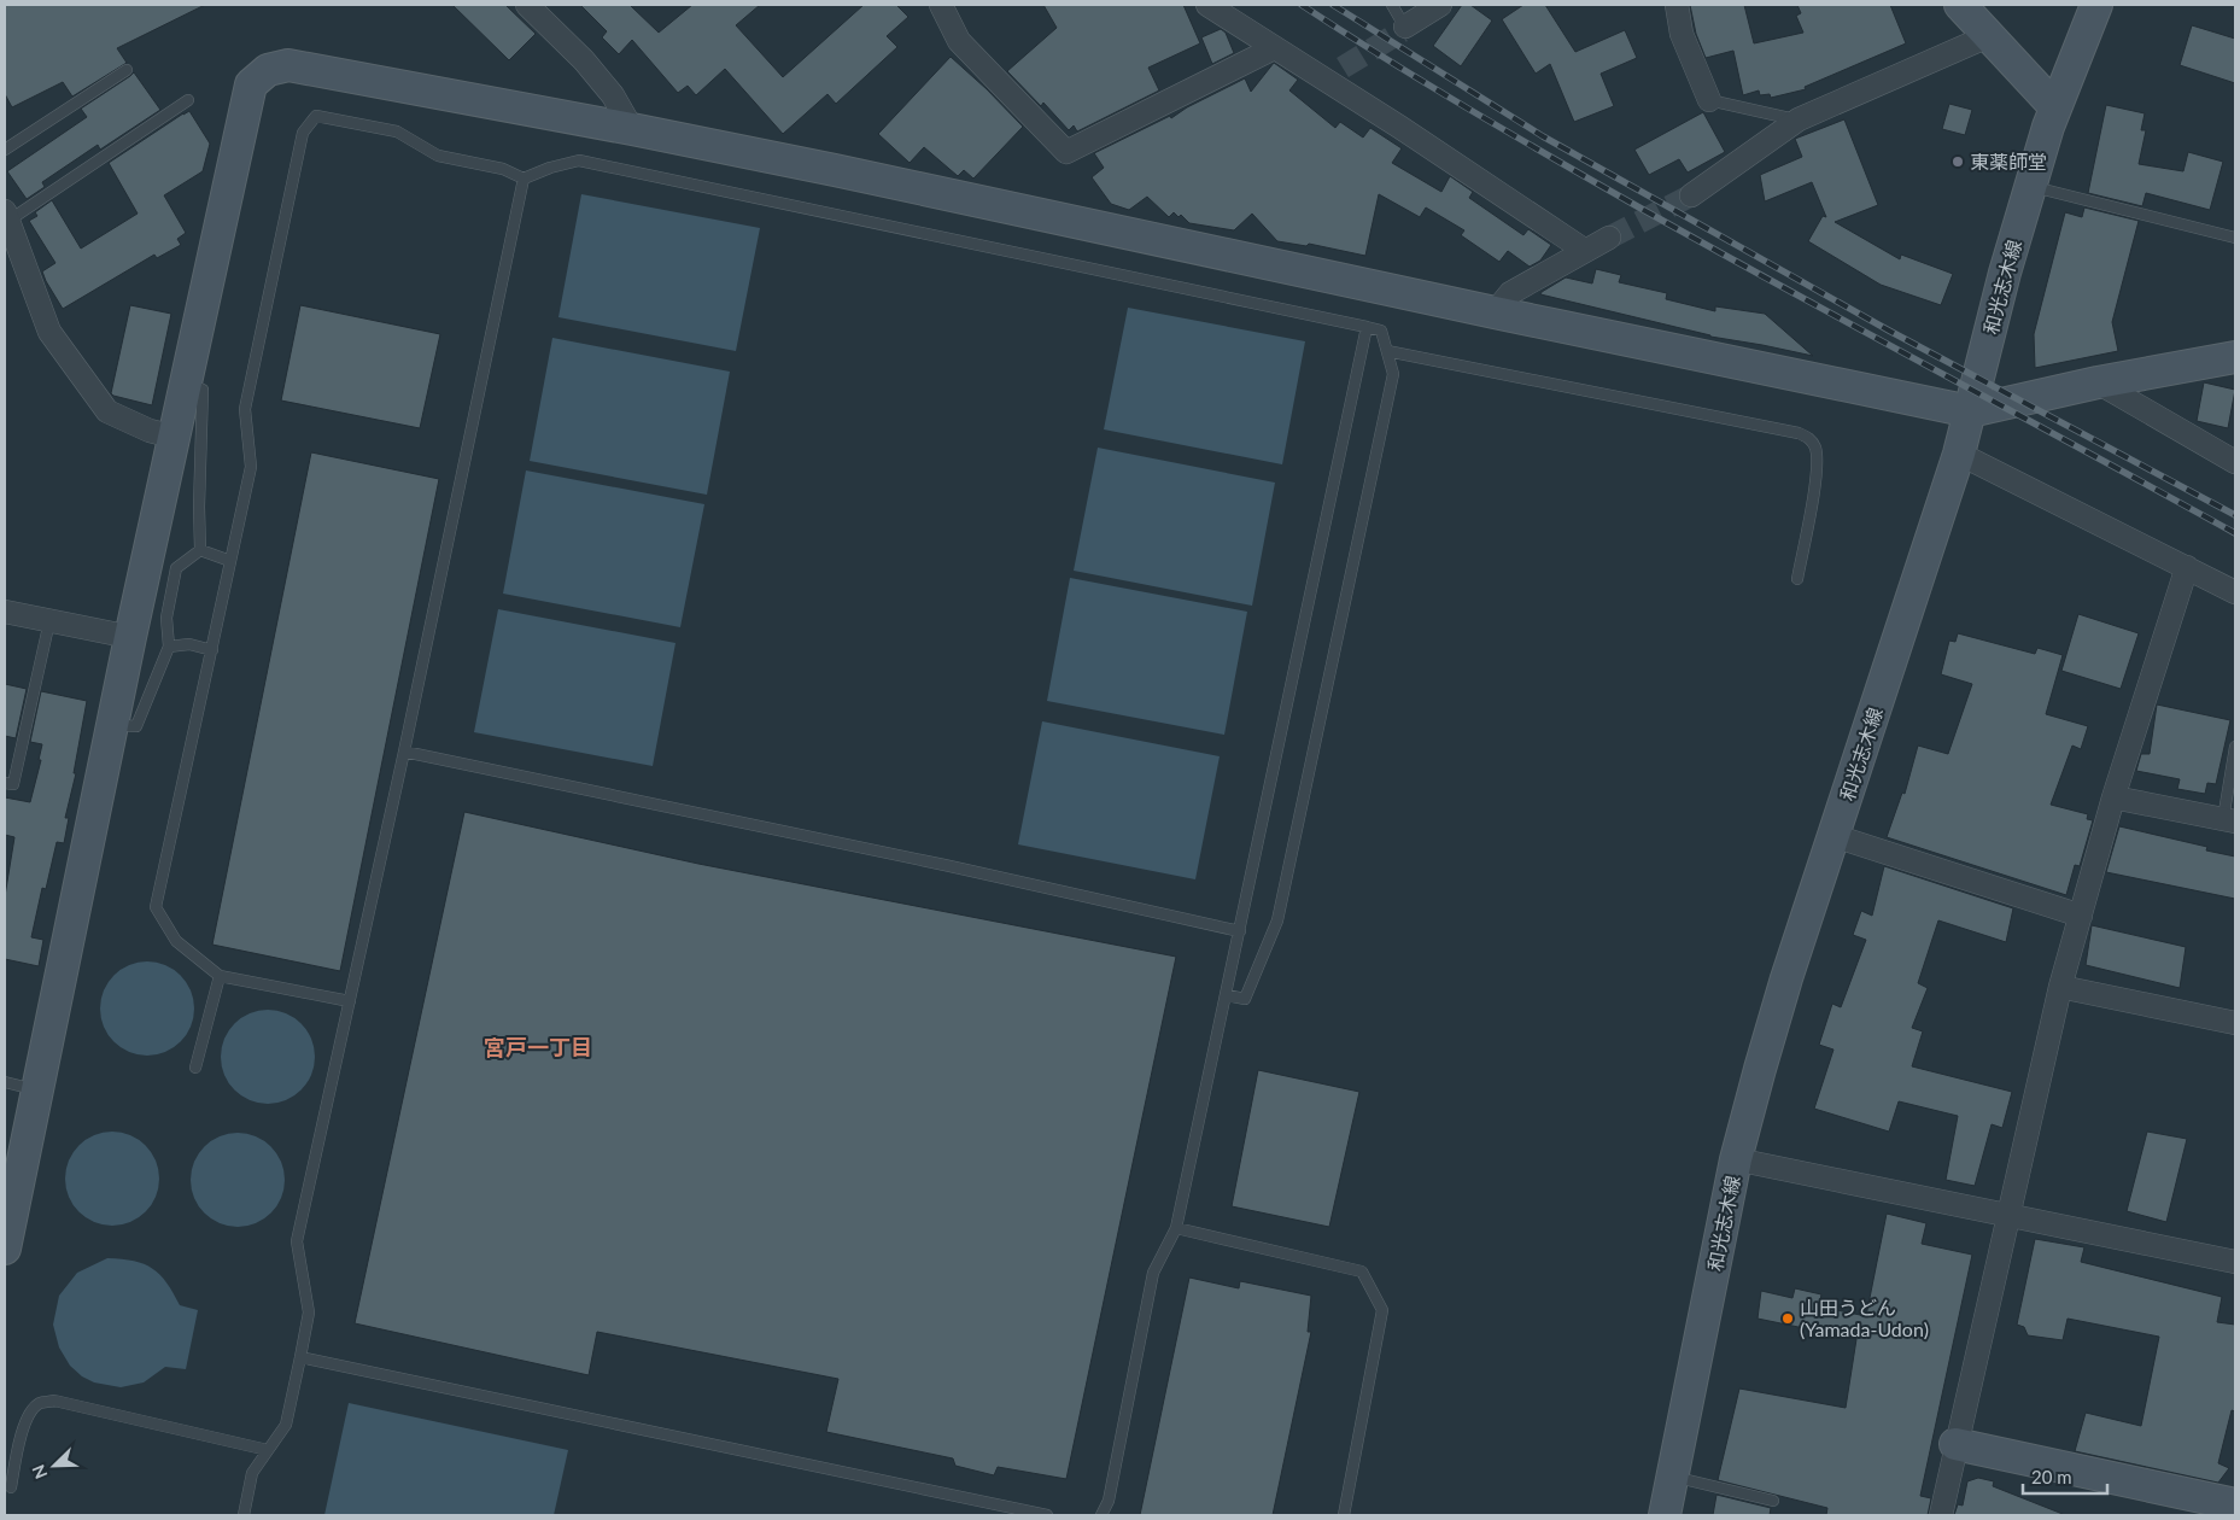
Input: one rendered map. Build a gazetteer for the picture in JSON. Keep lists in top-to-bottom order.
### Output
{
  "streets": {
    "street": ["和光志木線"]
  },
  "districts": ["宮戸一丁目"],
  "places": ["東薬師堂", "山田うどん (Yamada-Udon)"],
  "scale_bar": "20 m",
  "north": "bottom left"
}
